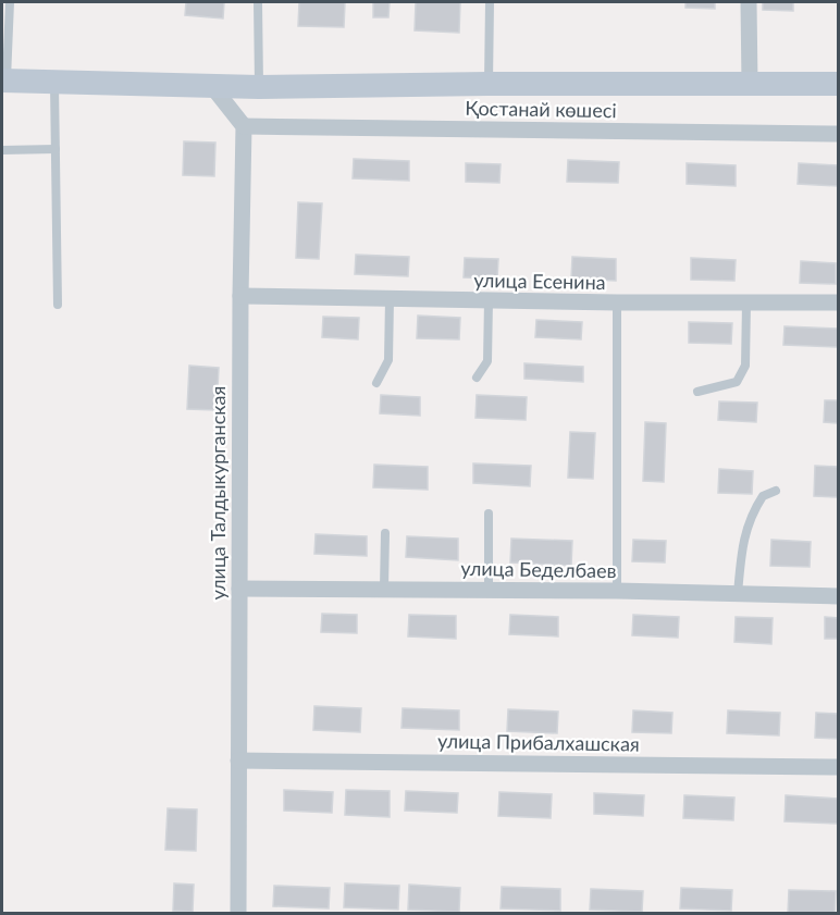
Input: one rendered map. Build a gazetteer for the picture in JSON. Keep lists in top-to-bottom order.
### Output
{
  "streets": {
    "street": [
      "Қостанай көшесі",
      "улица Есенина",
      "улица Талдыкурганская",
      "улица Беделбаев",
      "улица Прибалхашская"
    ]
  },
  "crossings": [
    ["Қостанай көшесі", "улица Талдыкурганская"],
    ["улица Есенина", "улица Талдыкурганская"],
    ["улица Талдыкурганская", "улица Беделбаев"],
    ["улица Талдыкурганская", "улица Прибалхашская"]
  ]
}
